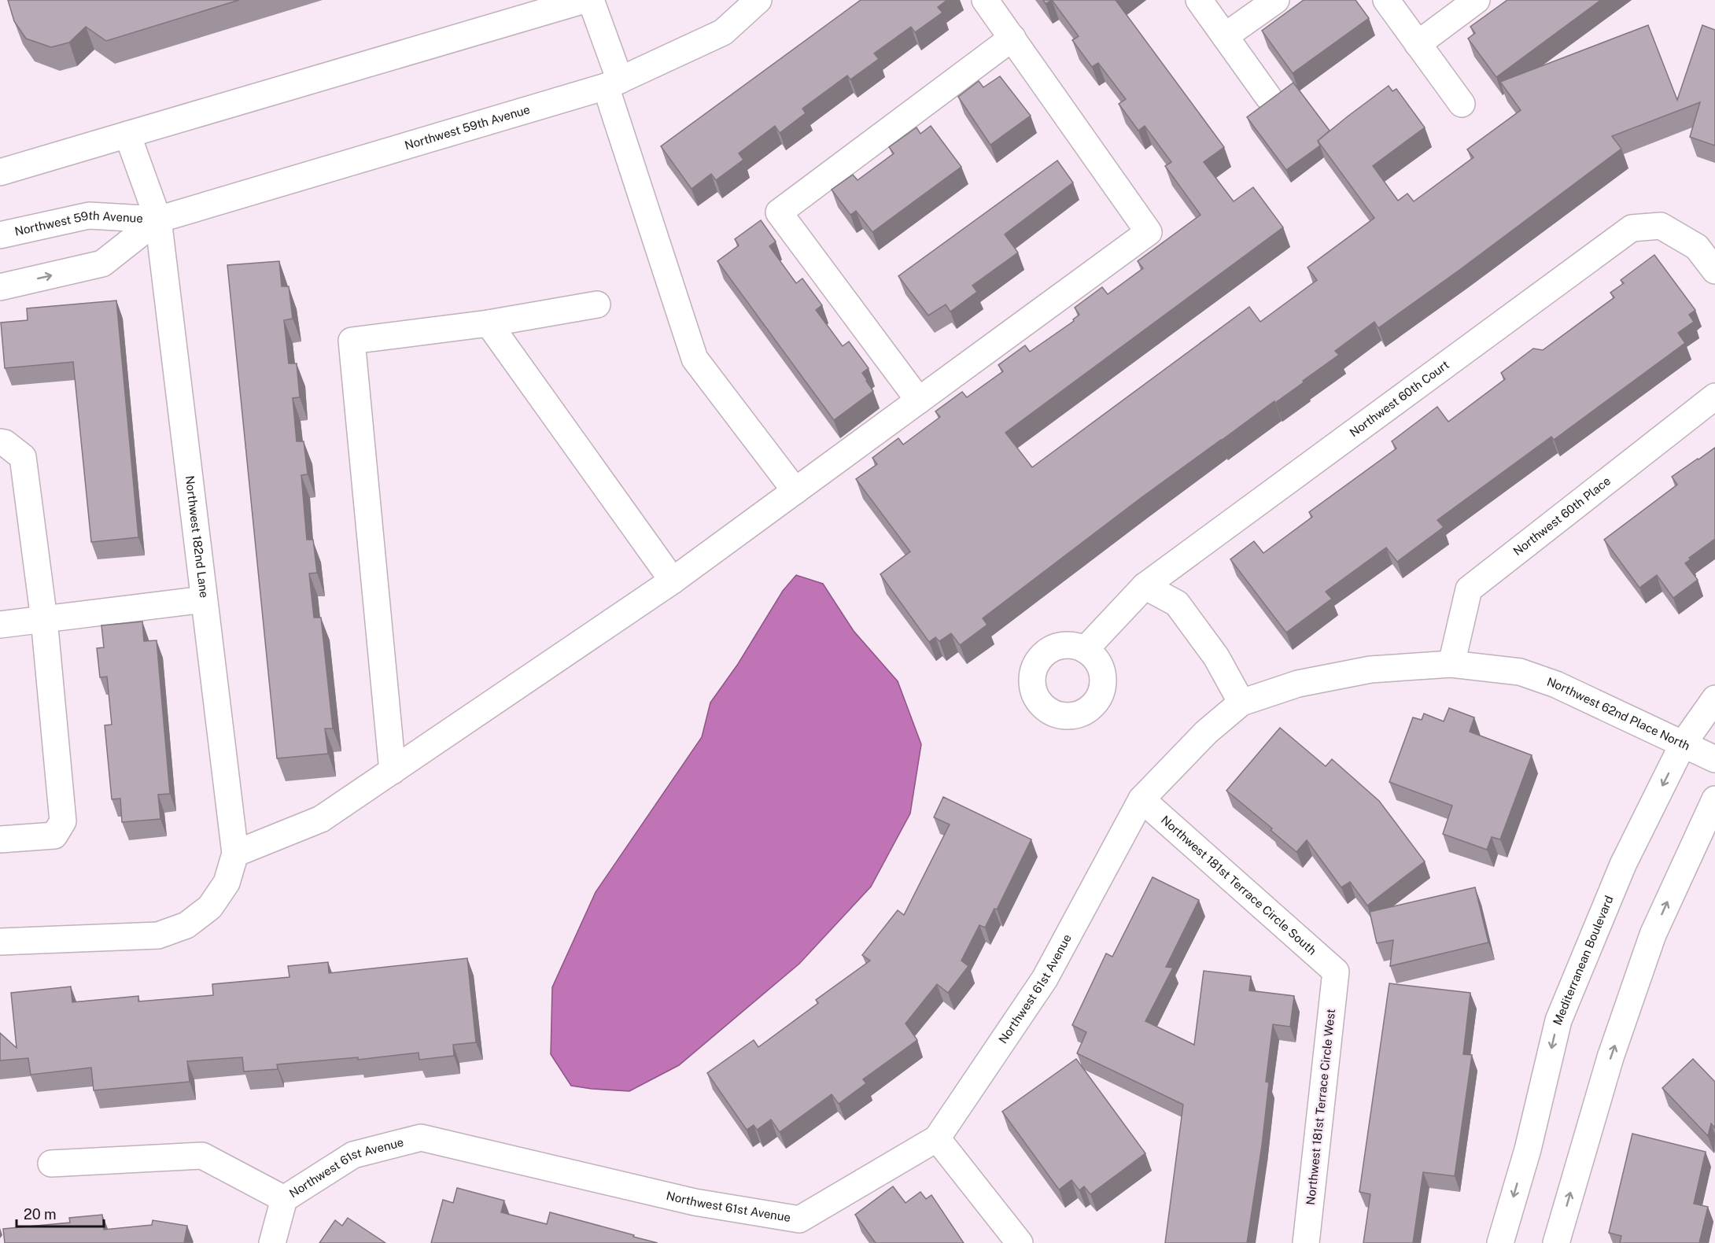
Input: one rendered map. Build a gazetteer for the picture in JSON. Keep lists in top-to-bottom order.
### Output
{
  "streets": {
    "street": [
      "Northwest 59th Avenue",
      "Northwest 60th Court",
      "Northwest 60th Place",
      "Northwest 182nd Lane",
      "Northwest 62nd Place North",
      "Northwest 181st Terrace Circle South",
      "Mediterranean Boulevard",
      "Northwest 61st Avenue",
      "Northwest 181st Terrace Circle West"
    ]
  },
  "crossings": [
    ["Northwest 59th Avenue", "Northwest 182nd Lane"],
    ["Northwest 60th Place", "Northwest 62nd Place North"],
    ["Northwest 62nd Place North", "Mediterranean Boulevard"],
    ["Northwest 181st Terrace Circle South", "Northwest 61st Avenue"],
    ["Northwest 181st Terrace Circle South", "Northwest 181st Terrace Circle West"]
  ],
  "scale_bar": "20 m"
}
